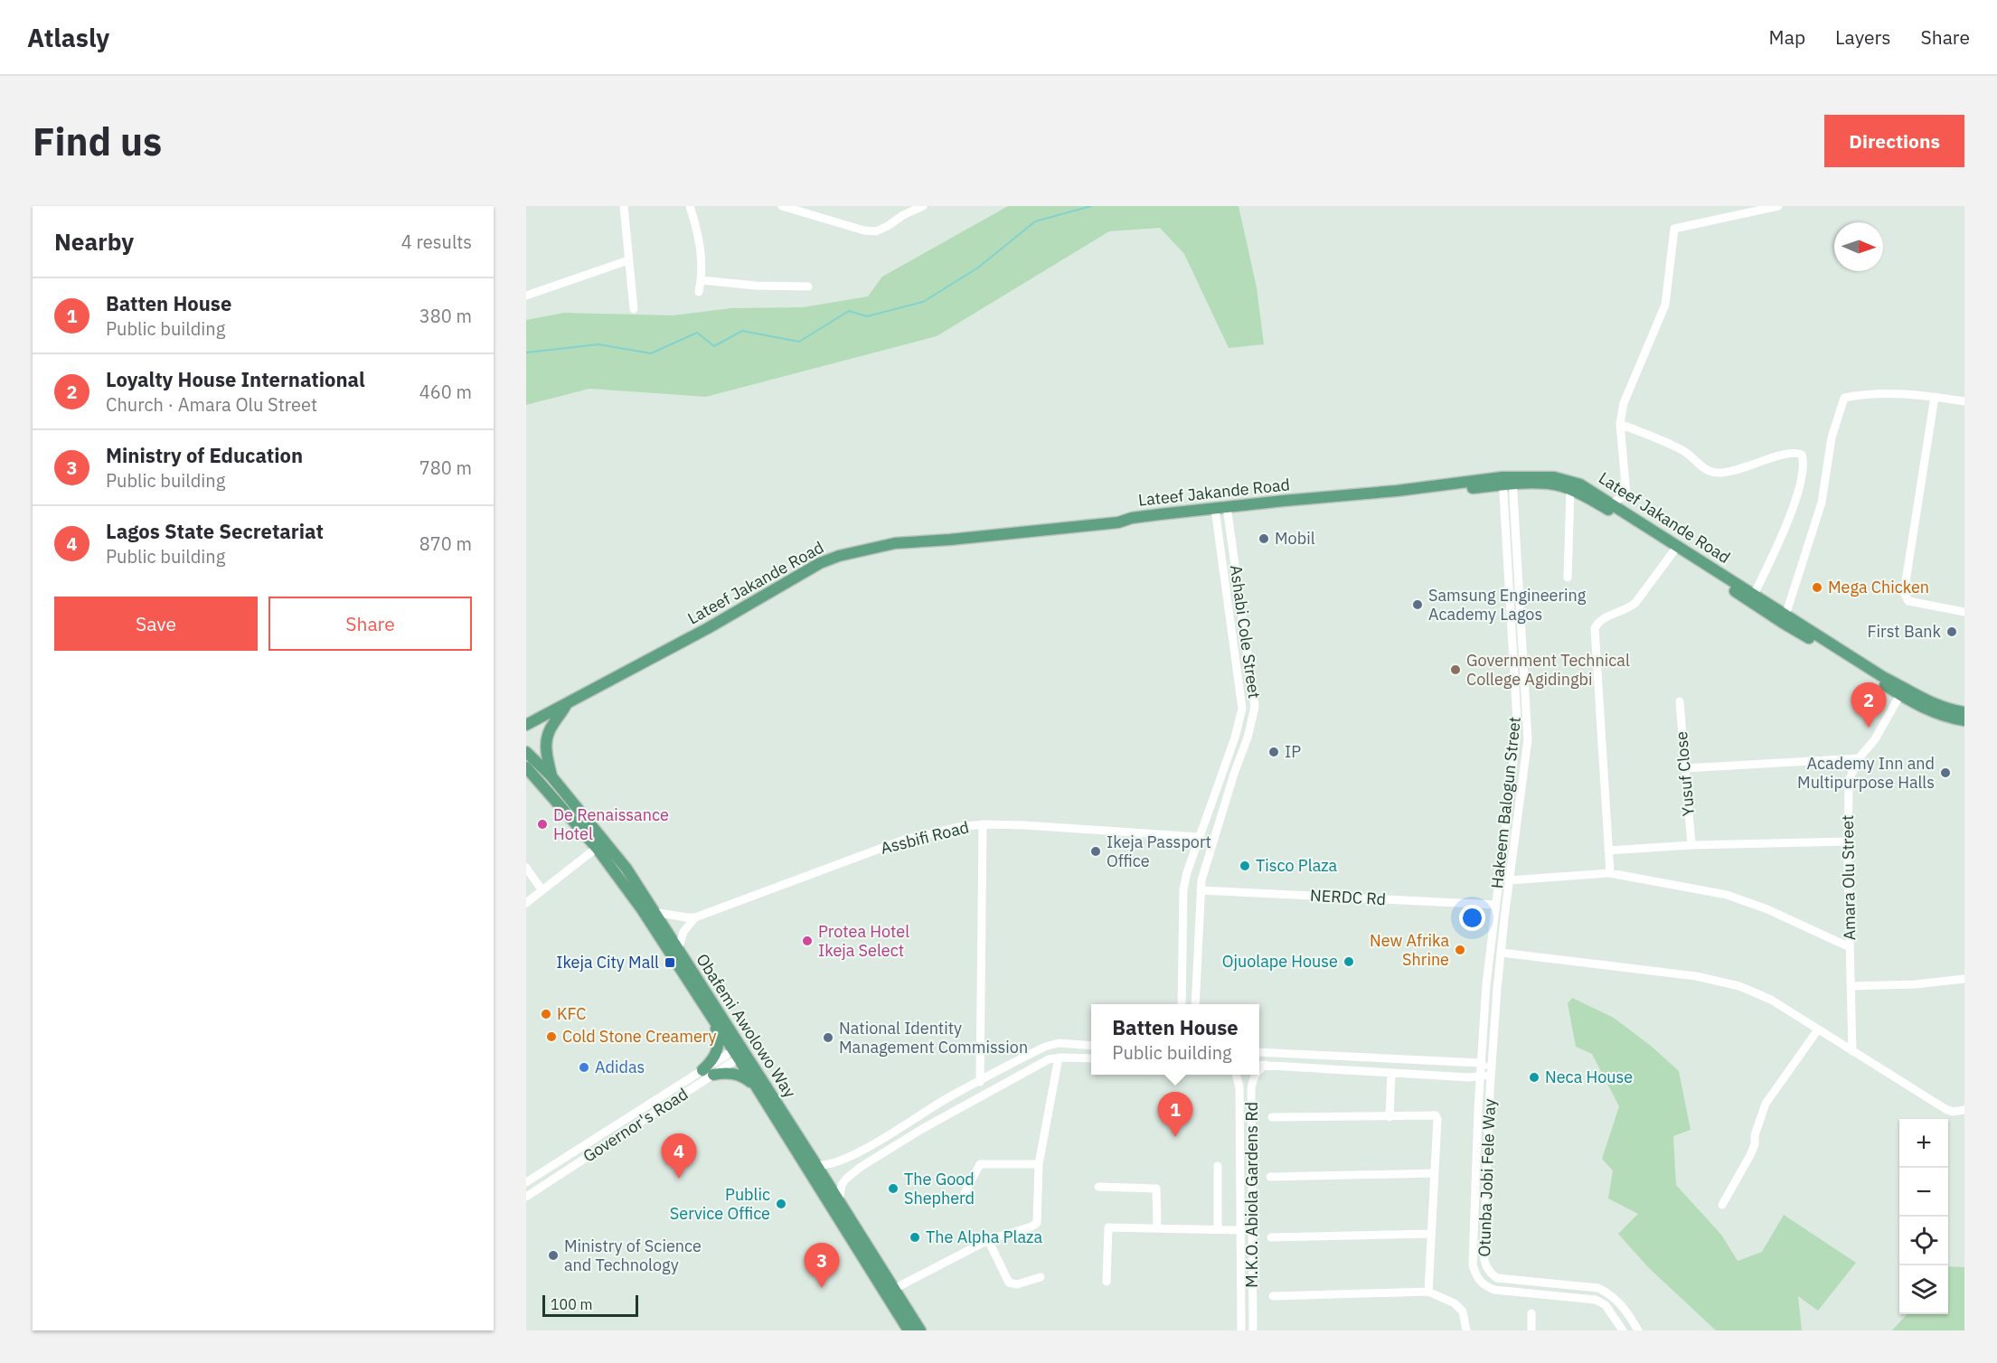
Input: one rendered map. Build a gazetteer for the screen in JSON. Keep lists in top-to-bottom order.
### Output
{
  "streets": {
    "main road": ["Lateef Jakande Road", "Obafemi Awolowo Way"],
    "street": [
      "Ashabi Cole Street",
      "Yusuf Close",
      "Hakeem Balogun Street",
      "Assbifi Road",
      "Amara Olu Street",
      "NERDC Rd",
      "Governor's Road",
      "Otunba Jobi Fele Way",
      "M.K.O. Abiola Gardens Rd"
    ]
  },
  "crossings": [
    ["Lateef Jakande Road", "Ashabi Cole Street"],
    ["Lateef Jakande Road", "Hakeem Balogun Street"],
    ["Lateef Jakande Road", "Amara Olu Street"],
    ["Ashabi Cole Street", "Assbifi Road"],
    ["Ashabi Cole Street", "NERDC Rd"],
    ["Hakeem Balogun Street", "Amara Olu Street"],
    ["Hakeem Balogun Street", "NERDC Rd"],
    ["Hakeem Balogun Street", "Otunba Jobi Fele Way"],
    ["Obafemi Awolowo Way", "Governor's Road"]
  ],
  "places": {
    "other": [
      "Mobil",
      "Mega Chicken",
      "Samsung Engineering Academy Lagos",
      "First Bank",
      "Government Technical College Agidingbi",
      "IP",
      "Academy Inn and Multipurpose Halls",
      "De Renaissance Hotel",
      "Ikeja Passport Office",
      "Tisco Plaza",
      "Protea Hotel Ikeja Select",
      "New Afrika Shrine",
      "Ojuolape House",
      "KFC",
      "Cold Stone Creamery",
      "National Identity Management Commission",
      "Adidas",
      "Neca House",
      "The Good Shepherd",
      "Public Service Office",
      "The Alpha Plaza",
      "Ministry of Science and Technology"
    ],
    "transit": ["Ikeja City Mall"]
  },
  "scale_bar": "100 m",
  "north": "right",
  "page": {
    "header": "Atlasly",
    "nav": ["Map", "Layers", "Share"],
    "buttons": [
      "Directions",
      ["Save", "Share"]
    ],
    "title": "Find us",
    "heading": ["Nearby", "4 results"],
    "list": [
      {
        "mark": "1",
        "name": "Batten House",
        "note": "Public building",
        "value": "380 m"
      },
      {
        "mark": "2",
        "name": "Loyalty House International",
        "note": "Church · Amara Olu Street",
        "value": "460 m"
      },
      {
        "mark": "3",
        "name": "Ministry of Education",
        "note": "Public building",
        "value": "780 m"
      },
      {
        "mark": "4",
        "name": "Lagos State Secretariat",
        "note": "Public building",
        "value": "870 m"
      }
    ],
    "pins": [
      "2",
      "1",
      "4",
      "3"
    ],
    "popup": ["Batten House", "Public building"],
    "map_buttons": ["+", "−"],
    "scale": "100 m"
  }
}
